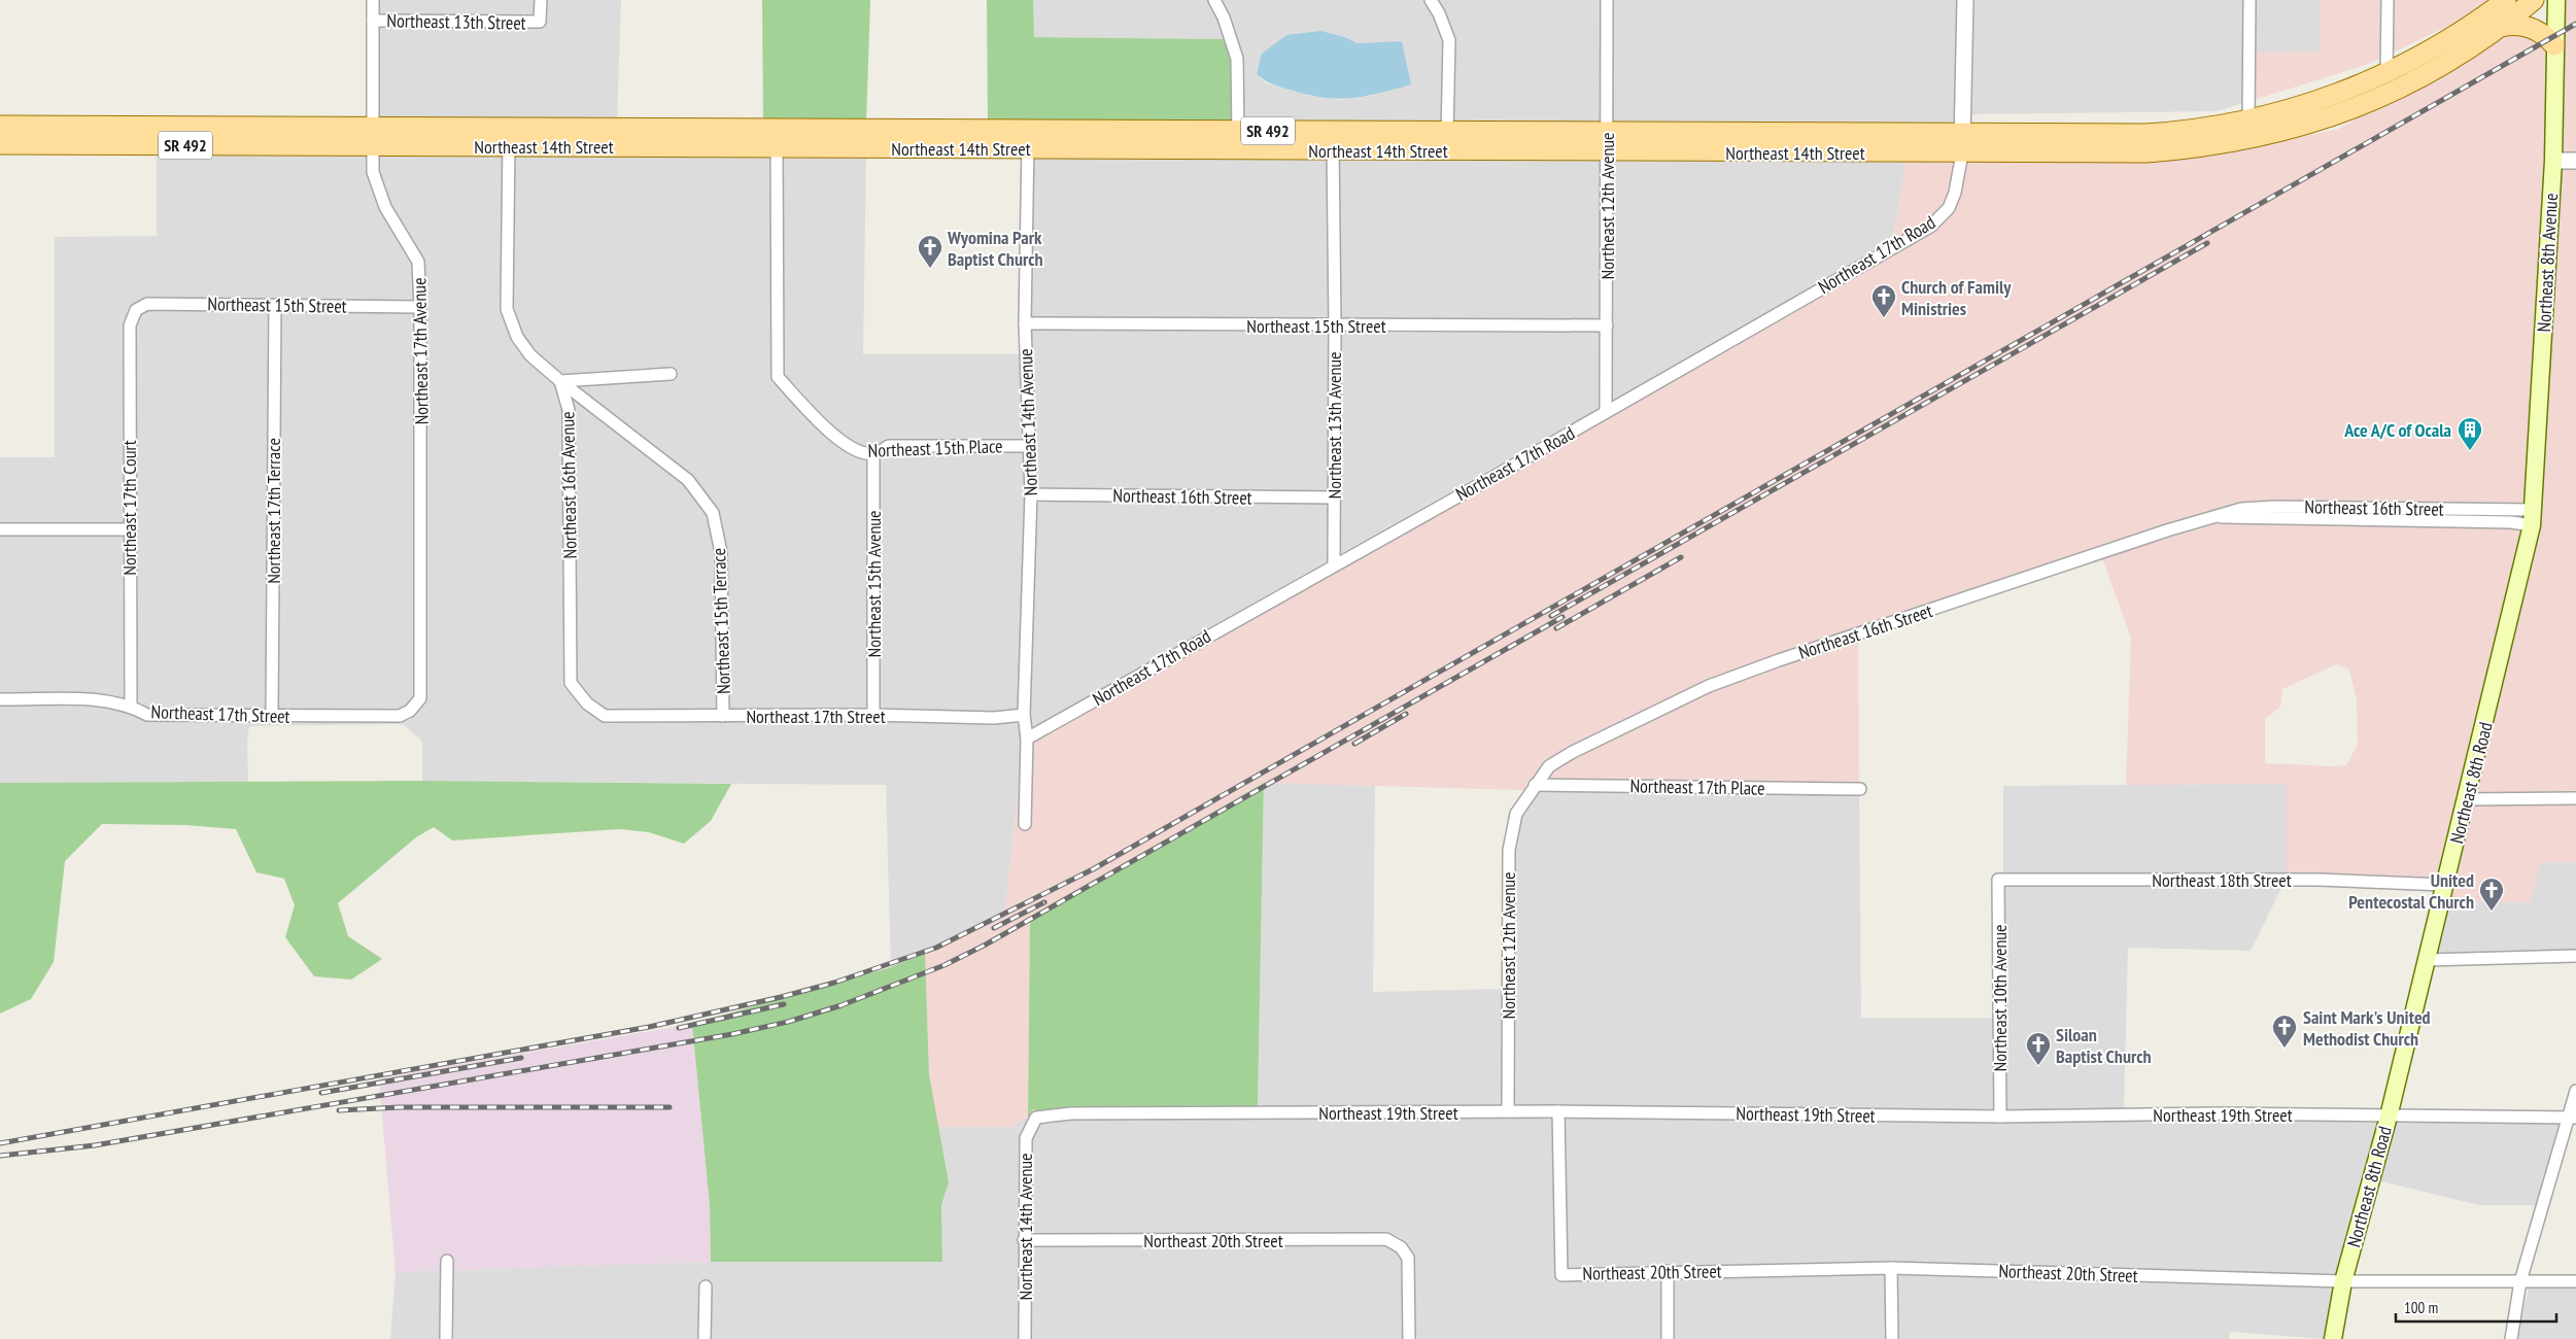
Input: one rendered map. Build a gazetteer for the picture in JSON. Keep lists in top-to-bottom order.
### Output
{
  "streets": {
    "main road": [
      "SR 492",
      "Northeast 14th Street",
      "Northeast 8th Avenue",
      "Northeast 8th Road"
    ],
    "street": [
      "Northeast 13th Street",
      "Northeast 12th Avenue",
      "Northeast 17th Road",
      "Northeast 15th Street",
      "Northeast 17th Avenue",
      "Northeast 14th Avenue",
      "Northeast 13th Avenue",
      "Northeast 15th Place",
      "Northeast 16th Avenue",
      "Northeast 16th Street",
      "Northeast 17th Court",
      "Northeast 17th Terrace",
      "Northeast 15th Avenue",
      "Northeast 15th Terrace",
      "Northeast 17th Street",
      "Northeast 17th Place",
      "Northeast 18th Street",
      "Northeast 10th Avenue",
      "Northeast 19th Street",
      "Northeast 20th Street"
    ]
  },
  "crossings": [
    ["Northeast 13th Street", "Northeast 17th Avenue"],
    ["Northeast 14th Street", "Northeast 12th Avenue"],
    ["Northeast 14th Street", "Northeast 17th Road"],
    ["Northeast 14th Street", "Northeast 17th Avenue"],
    ["Northeast 14th Street", "Northeast 14th Avenue"],
    ["Northeast 14th Street", "Northeast 13th Avenue"],
    ["Northeast 14th Street", "Northeast 15th Place"],
    ["Northeast 12th Avenue", "Northeast 17th Road"],
    ["Northeast 12th Avenue", "Northeast 15th Street"],
    ["Northeast 12th Avenue", "Northeast 16th Street"],
    ["Northeast 12th Avenue", "Northeast 17th Place"],
    ["Northeast 12th Avenue", "Northeast 19th Street"],
    ["Northeast 17th Road", "Northeast 13th Avenue"],
    ["Northeast 8th Avenue", "Northeast 16th Street"],
    ["Northeast 8th Avenue", "Northeast 8th Road"],
    ["Northeast 15th Street", "Northeast 17th Avenue"],
    ["Northeast 15th Street", "Northeast 14th Avenue"],
    ["Northeast 15th Street", "Northeast 13th Avenue"],
    ["Northeast 15th Street", "Northeast 17th Court"],
    ["Northeast 15th Street", "Northeast 17th Terrace"],
    ["Northeast 17th Avenue", "Northeast 17th Street"],
    ["Northeast 14th Avenue", "Northeast 15th Place"],
    ["Northeast 14th Avenue", "Northeast 16th Street"],
    ["Northeast 14th Avenue", "Northeast 17th Street"],
    ["Northeast 14th Avenue", "Northeast 19th Street"],
    ["Northeast 14th Avenue", "Northeast 20th Street"],
    ["Northeast 13th Avenue", "Northeast 16th Street"],
    ["Northeast 15th Place", "Northeast 15th Avenue"],
    ["Northeast 16th Avenue", "Northeast 15th Terrace"],
    ["Northeast 16th Avenue", "Northeast 17th Street"],
    ["Northeast 16th Street", "Northeast 8th Road"],
    ["Northeast 16th Street", "Northeast 17th Place"],
    ["Northeast 17th Court", "Northeast 17th Street"],
    ["Northeast 17th Terrace", "Northeast 17th Street"],
    ["Northeast 15th Avenue", "Northeast 17th Street"],
    ["Northeast 15th Terrace", "Northeast 17th Street"],
    ["Northeast 8th Road", "Northeast 18th Street"],
    ["Northeast 8th Road", "Northeast 19th Street"],
    ["Northeast 8th Road", "Northeast 20th Street"],
    ["Northeast 18th Street", "Northeast 10th Avenue"],
    ["Northeast 10th Avenue", "Northeast 19th Street"],
    ["Northeast 19th Street", "Northeast 20th Street"]
  ],
  "places": {
    "church": [
      "Wyomina Park Baptist Church",
      "Church of Family Ministries",
      "United Pentecostal Church",
      "Saint Mark's United Methodist Church",
      "Siloan Baptist Church"
    ],
    "building": ["Ace A/C of Ocala"]
  },
  "scale_bar": "100 m"
}
